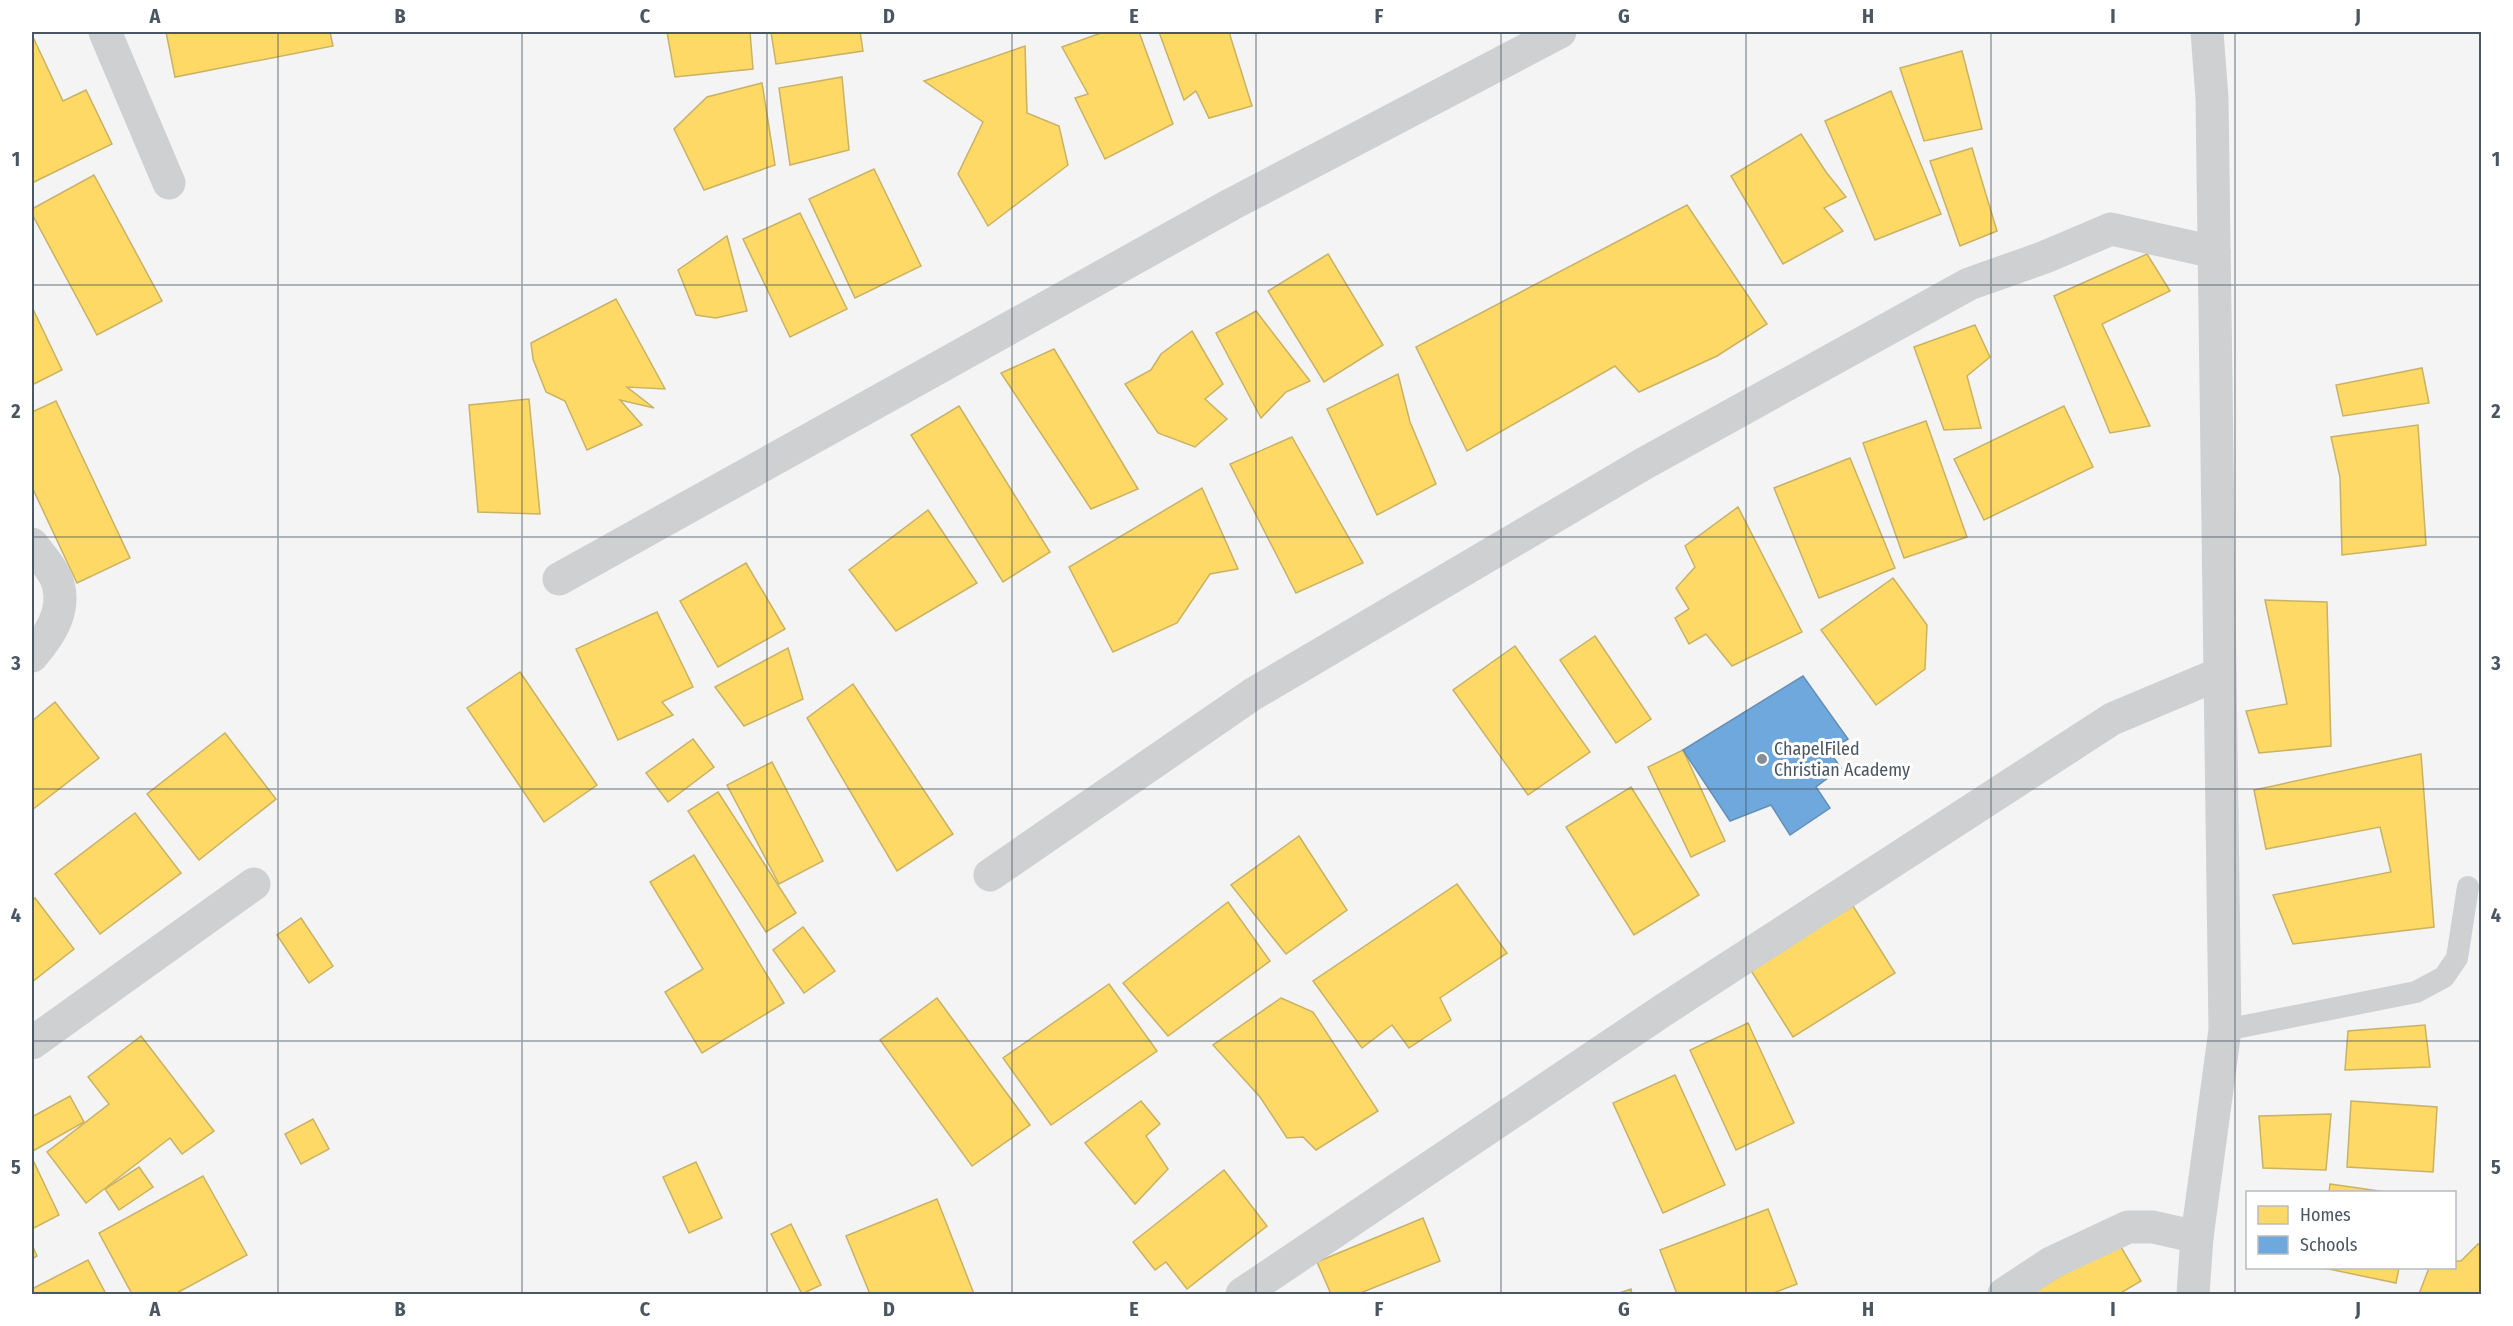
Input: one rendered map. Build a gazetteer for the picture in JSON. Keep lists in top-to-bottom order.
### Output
{
  "places": ["ChapelFiled Christian Academy"],
  "legend": ["Homes", "Schools"],
  "grid": {
    "columns": [
      "A",
      "B",
      "C",
      "D",
      "E",
      "F",
      "G",
      "H",
      "I",
      "J"
    ],
    "rows": [
      "1",
      "2",
      "3",
      "4",
      "5"
    ]
  }
}
